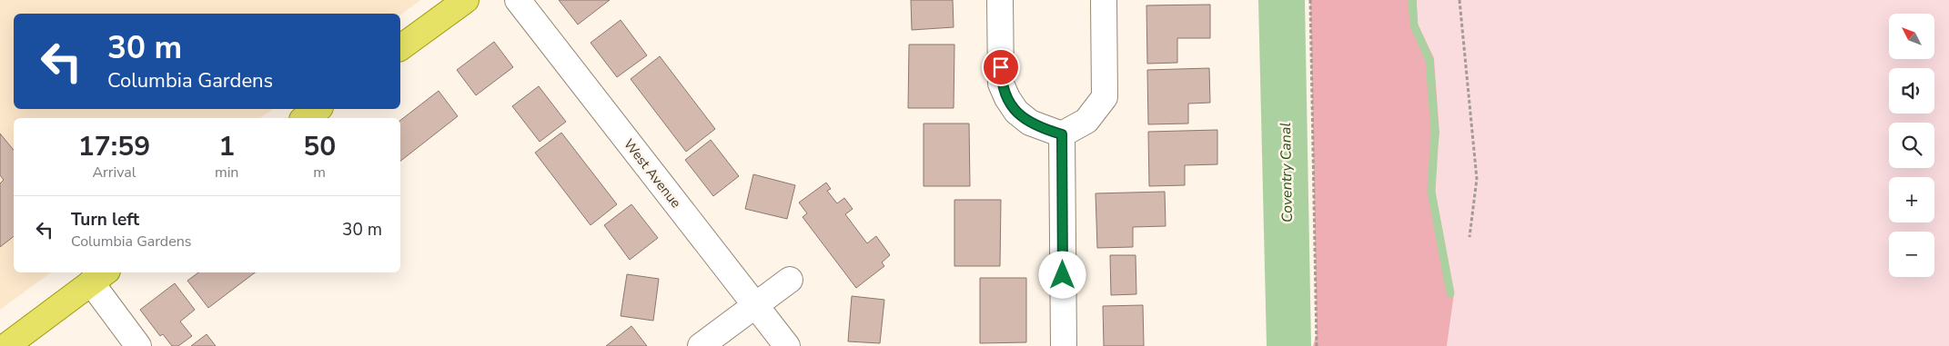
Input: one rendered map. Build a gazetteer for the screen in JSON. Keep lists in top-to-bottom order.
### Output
{
  "streets": {
    "street": ["West Avenue"]
  },
  "water": ["Coventry Canal"],
  "north": "top left",
  "page": {
    "map_buttons": ["+", "−"],
    "turn": ["30 m", "Columbia Gardens"],
    "eta": [
      "17:59",
      "Arrival",
      "1",
      "min",
      "50",
      "m"
    ],
    "list": [
      {
        "name": "Turn left",
        "note": "Columbia Gardens",
        "value": "30 m"
      }
    ]
  }
}
